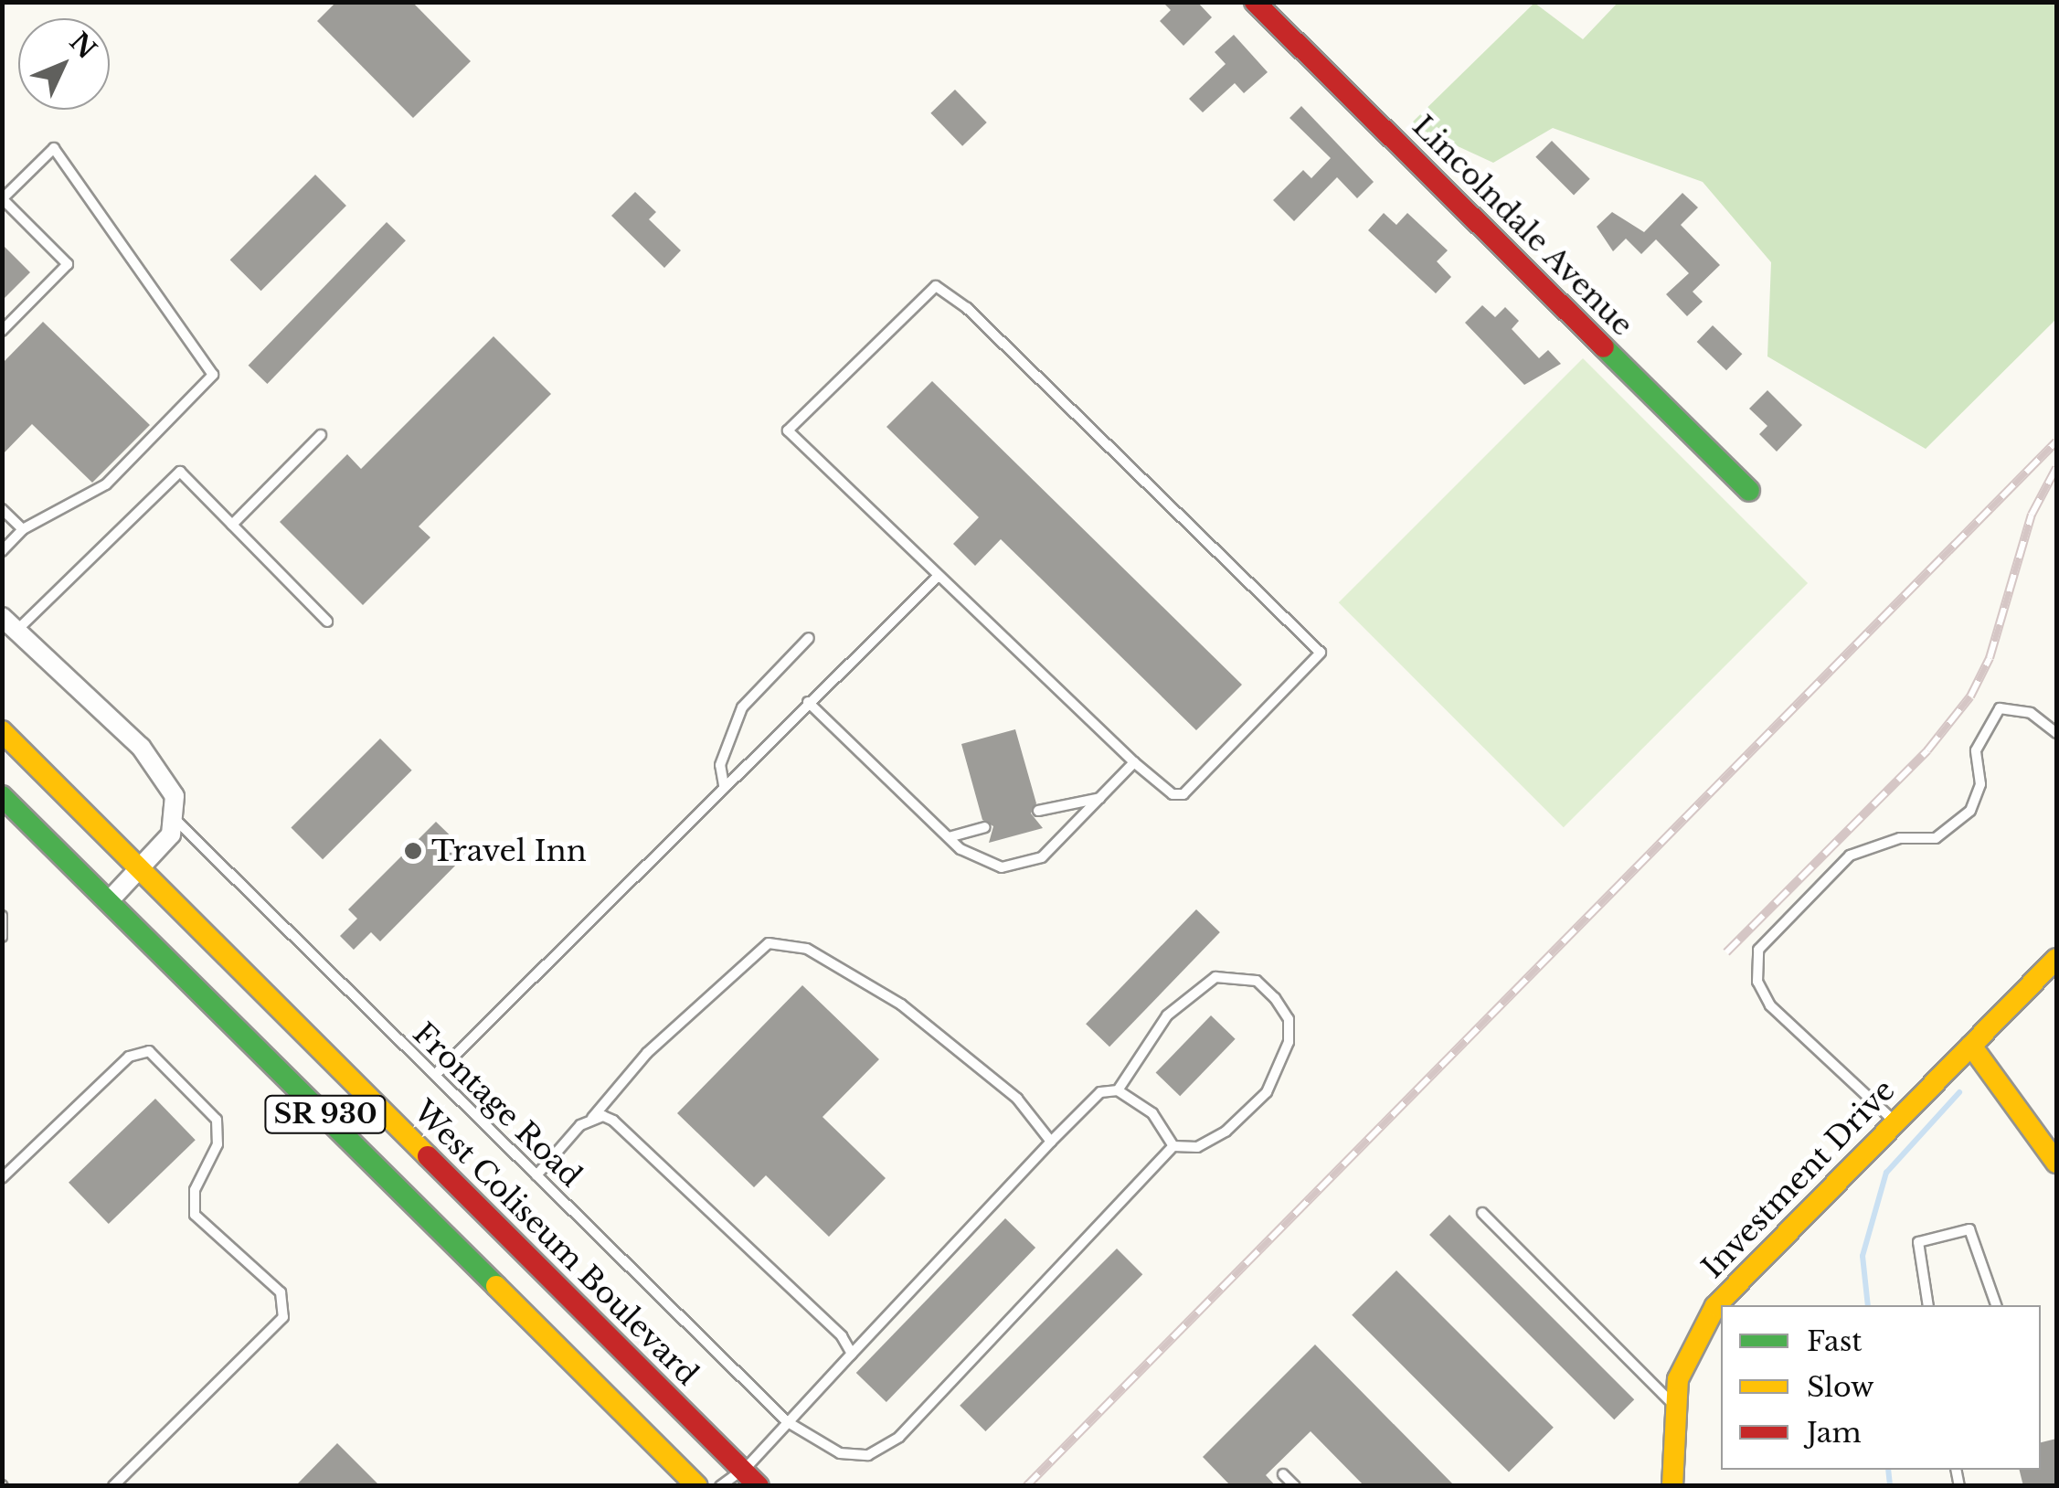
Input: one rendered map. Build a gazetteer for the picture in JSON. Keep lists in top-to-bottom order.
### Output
{
  "streets": {
    "main road": [
      "Lincolndale Avenue",
      "SR 930",
      "Investment Drive",
      "West Coliseum Boulevard"
    ],
    "lane": ["Frontage Road"]
  },
  "places": ["Travel Inn"],
  "legend": ["Fast", "Slow", "Jam"],
  "north": "top right"
}
